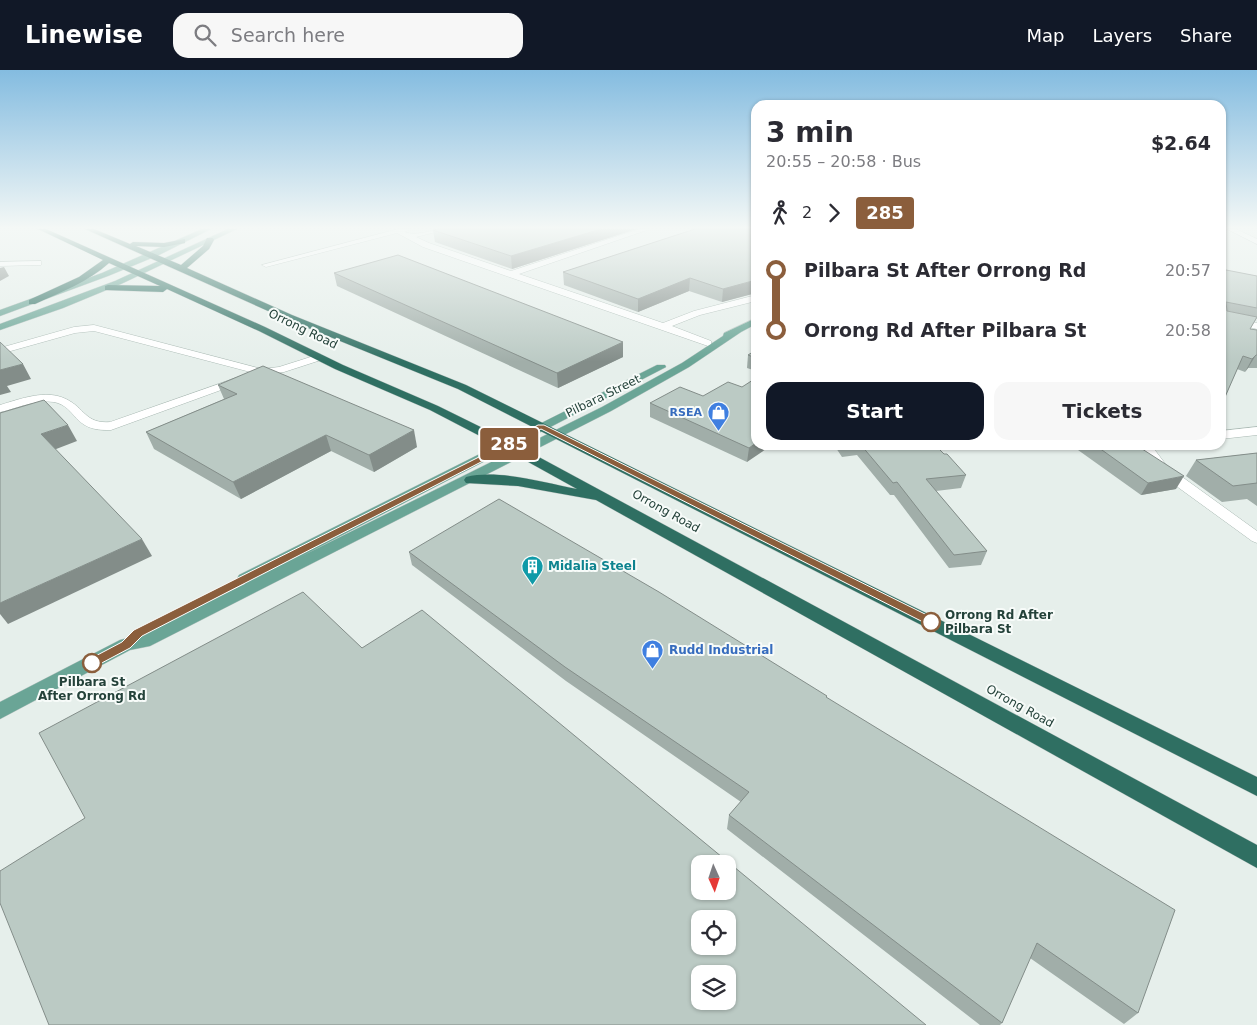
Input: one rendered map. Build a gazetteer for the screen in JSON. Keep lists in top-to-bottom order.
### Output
{
  "streets": {
    "highway": ["Orrong Road"],
    "main road": ["Pilbara Street"]
  },
  "crossings": [
    ["Orrong Road", "Pilbara Street"]
  ],
  "places": {
    "shop": ["RSEA", "Rudd Industrial"],
    "building": ["Midalia Steel"],
    "other": ["Orrong Rd After Pilbara St", "Pilbara St After Orrong Rd"]
  },
  "lines": ["bus line 285"],
  "north": "bottom",
  "page": {
    "header": "Linewise",
    "search": "Search here",
    "nav": ["Map", "Layers", "Share"],
    "on_map": "285",
    "heading": ["3 min", "20:55 – 20:58 · Bus", "$2.64"],
    "legs": ["2", "285"],
    "list": [
      {
        "name": "Pilbara St After Orrong Rd",
        "value": "20:57"
      },
      {
        "name": "Orrong Rd After Pilbara St",
        "value": "20:58"
      }
    ],
    "buttons": ["Start", "Tickets"]
  }
}
